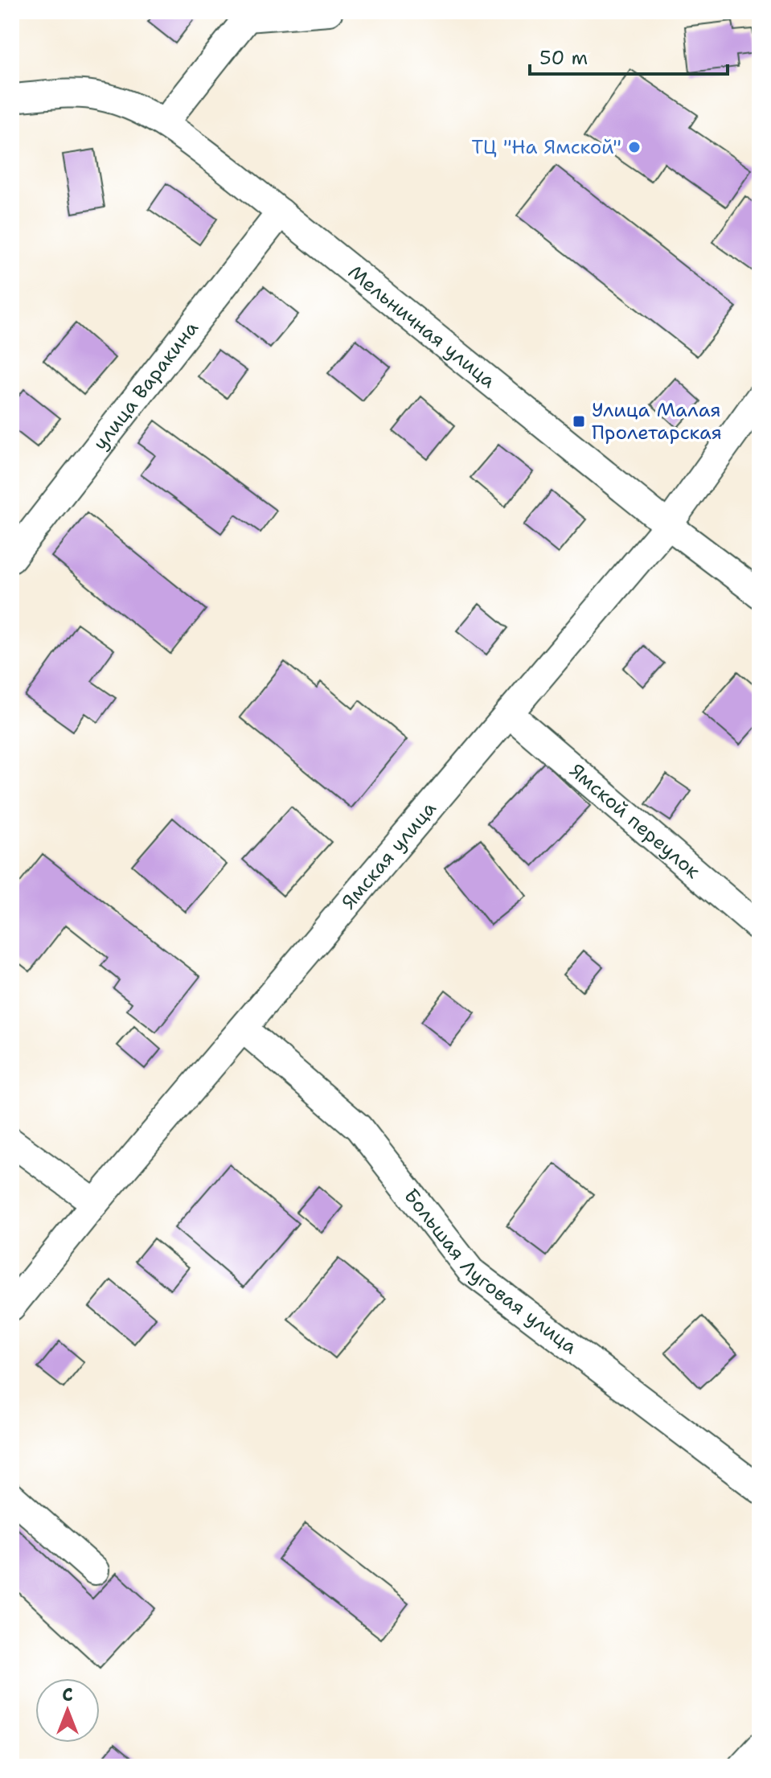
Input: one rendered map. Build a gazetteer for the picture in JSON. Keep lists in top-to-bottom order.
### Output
{
  "streets": {
    "street": [
      "Мельничная улица",
      "улица Варакина",
      "Ямской переулок",
      "Ямская улица",
      "Большая Луговая улица"
    ]
  },
  "crossings": [
    ["Мельничная улица", "улица Варакина"],
    ["Мельничная улица", "Ямская улица"],
    ["Ямской переулок", "Ямская улица"],
    ["Ямская улица", "Большая Луговая улица"]
  ],
  "places": {
    "other": ["ТЦ \"На Ямской\""],
    "transit": ["Улица Малая Пролетарская"]
  },
  "scale_bar": "50 m",
  "north": "top"
}
